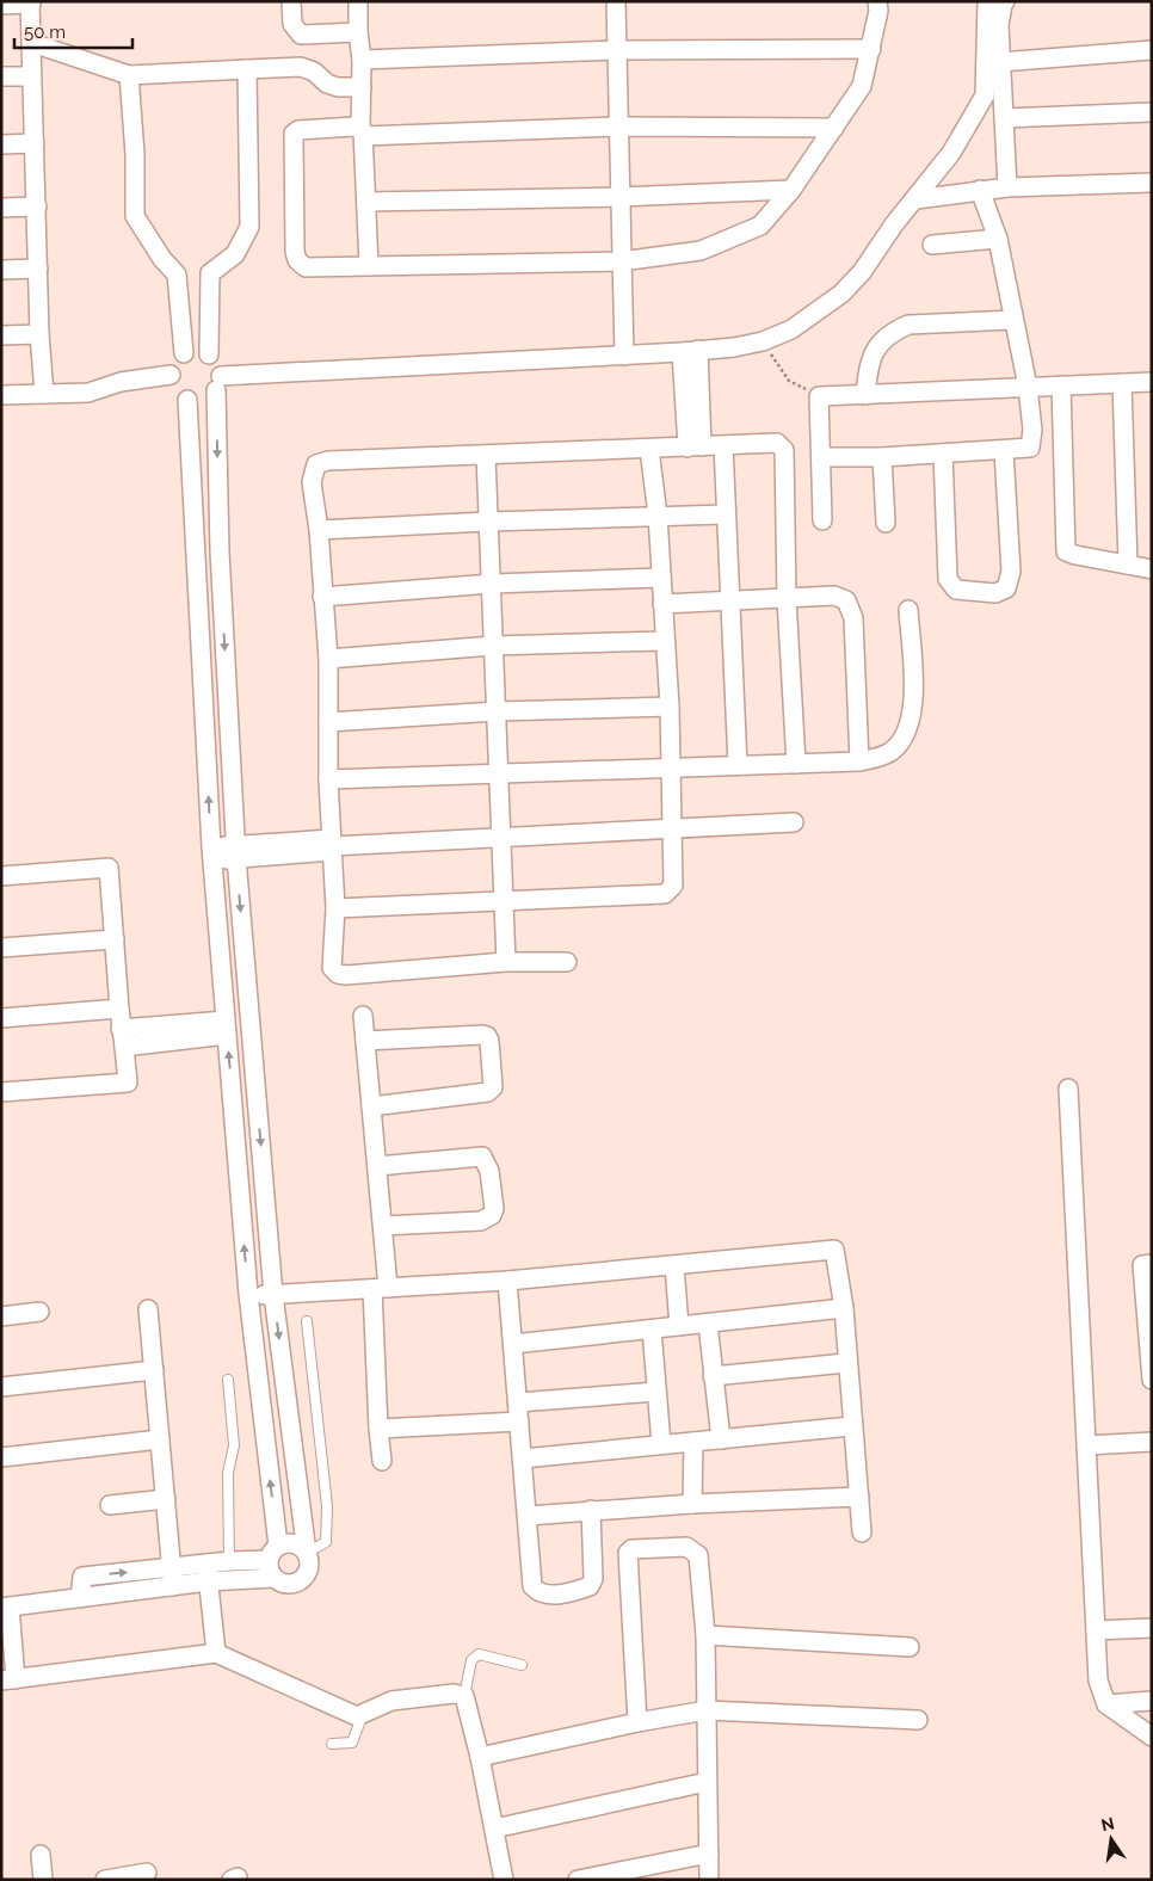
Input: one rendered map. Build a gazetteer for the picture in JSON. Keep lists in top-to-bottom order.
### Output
{
  "scale_bar": "50 m",
  "north": "top"
}
